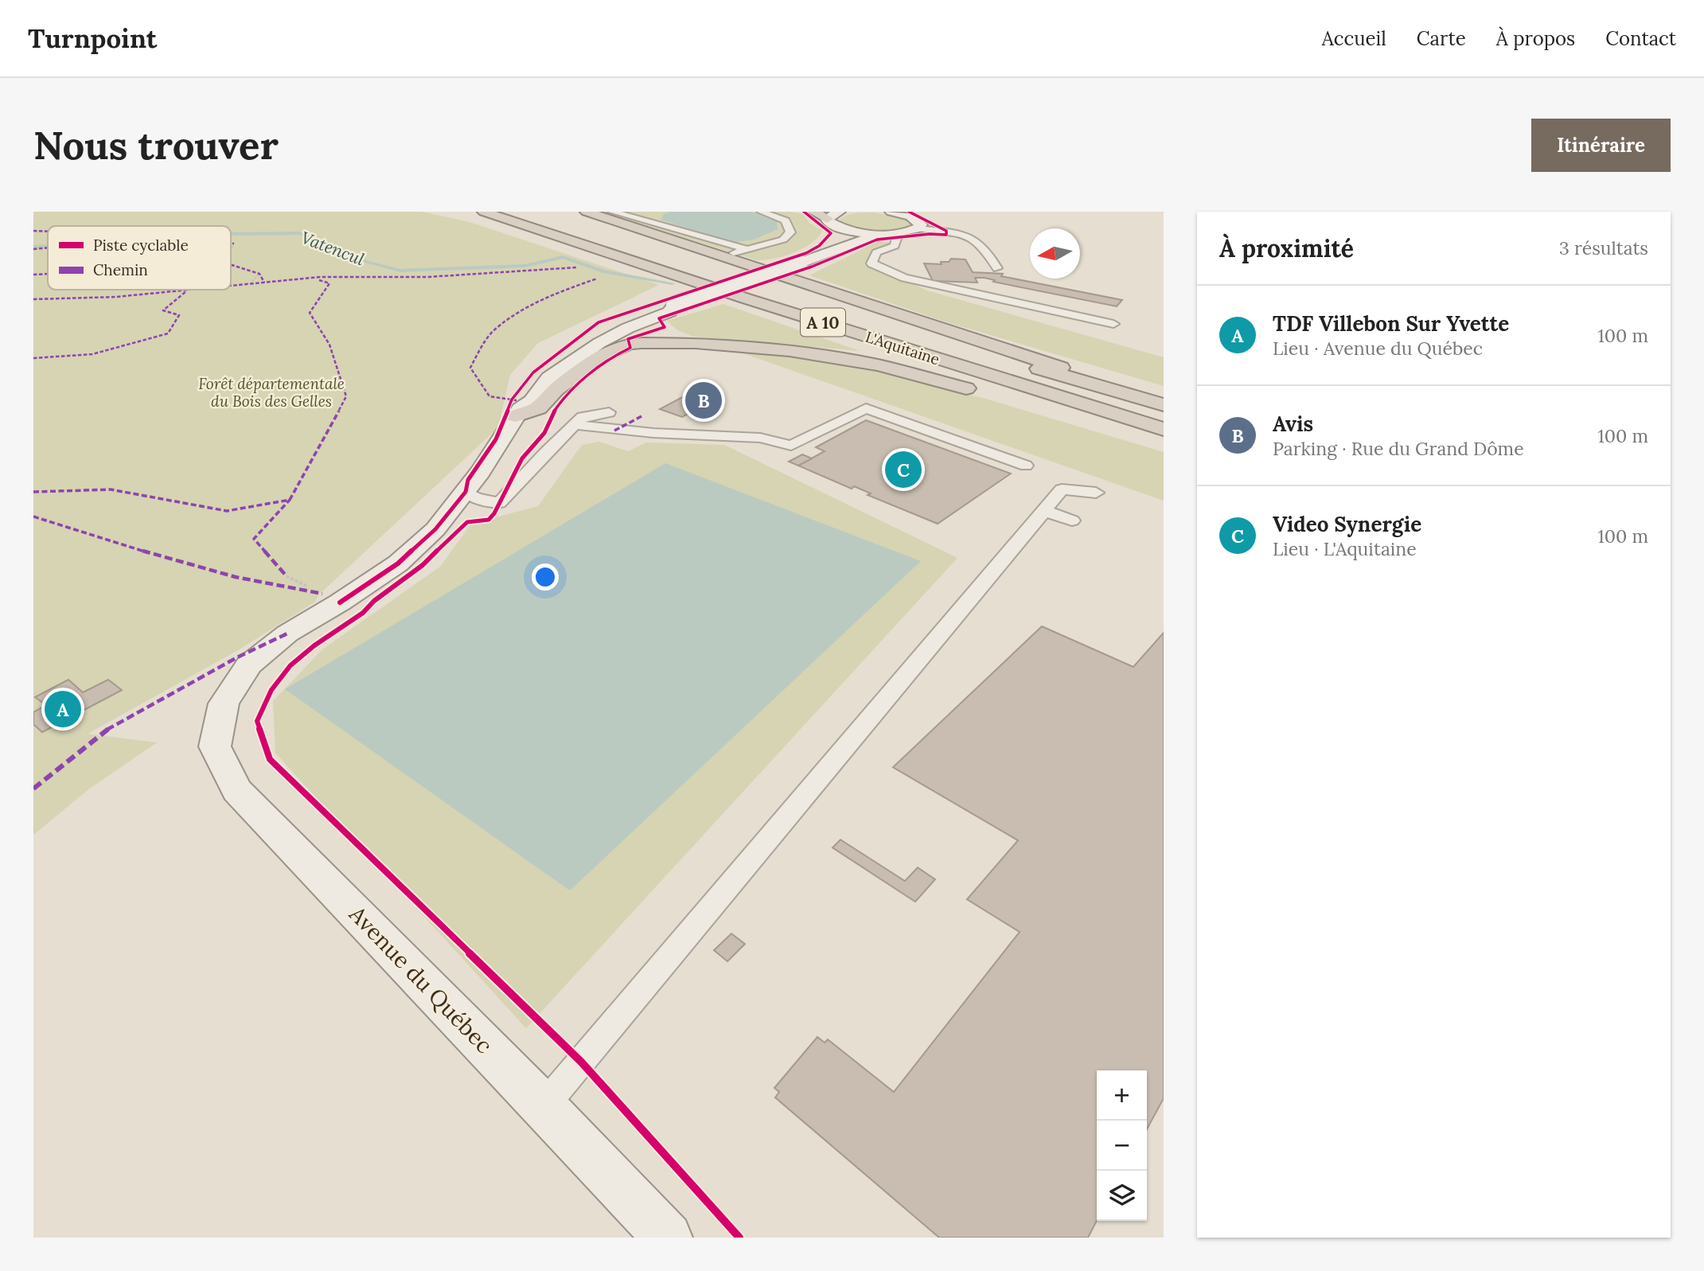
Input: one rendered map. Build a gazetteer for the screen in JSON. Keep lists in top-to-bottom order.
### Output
{
  "streets": {
    "highway": ["A 10", "L'Aquitaine"],
    "street": ["Avenue du Québec"]
  },
  "water": ["Vatencul"],
  "parks": ["Forêt départementale du Bois des Gelles"],
  "legend": ["Piste cyclable", "Chemin"],
  "north": "left",
  "page": {
    "header": "Turnpoint",
    "nav": [
      "Accueil",
      "Carte",
      "À propos",
      "Contact"
    ],
    "buttons": "Itinéraire",
    "title": "Nous trouver",
    "heading": ["À proximité", "3 résultats"],
    "list": [
      {
        "mark": "A",
        "name": "TDF Villebon Sur Yvette",
        "note": "Lieu · Avenue du Québec",
        "value": "100 m"
      },
      {
        "mark": "B",
        "name": "Avis",
        "note": "Parking · Rue du Grand Dôme",
        "value": "100 m"
      },
      {
        "mark": "C",
        "name": "Video Synergie",
        "note": "Lieu · L'Aquitaine",
        "value": "100 m"
      }
    ],
    "pins": ["B", "C", "A"],
    "map_buttons": ["+", "−"]
  }
}
